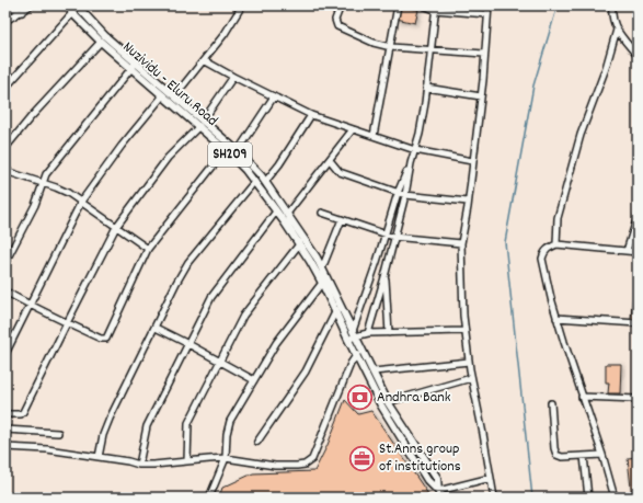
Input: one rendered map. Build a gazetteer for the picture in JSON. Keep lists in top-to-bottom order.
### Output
{
  "streets": {
    "main road": ["Nuzividu - Eluru Road", "SH209"]
  },
  "places": {
    "bank": ["Andhra Bank"],
    "office": ["St.Anns group of institutions"]
  }
}
